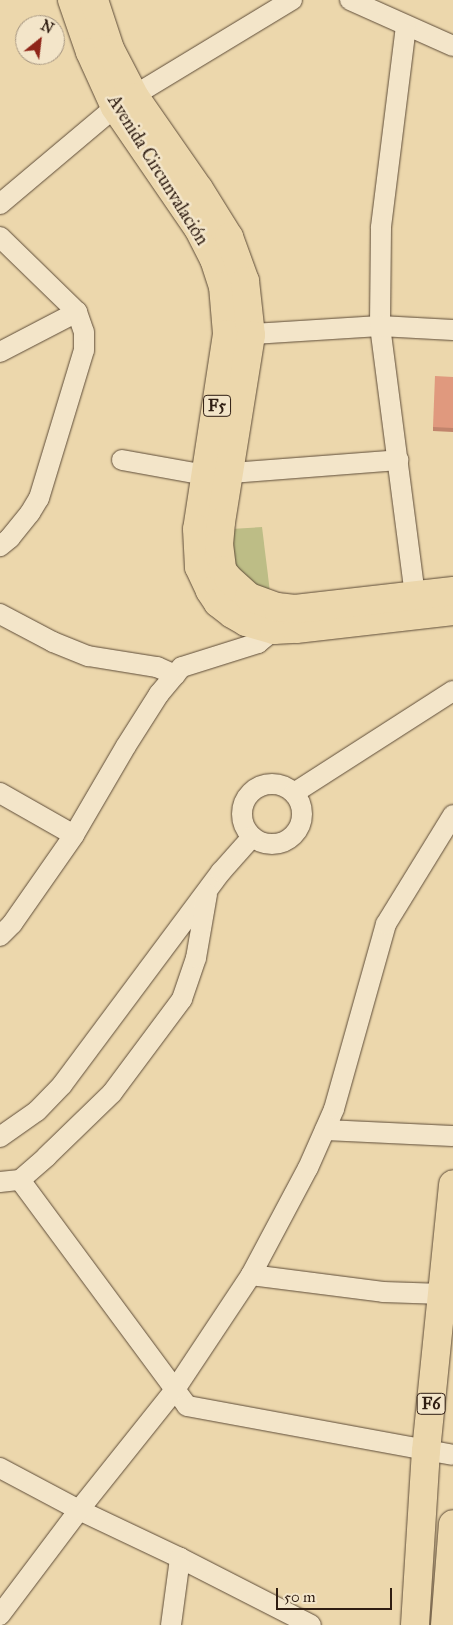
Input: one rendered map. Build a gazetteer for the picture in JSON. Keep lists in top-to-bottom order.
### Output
{
  "streets": {
    "highway": ["Avenida Circunvalación", "F5", "F6"]
  },
  "scale_bar": "50 m",
  "north": "top right"
}
